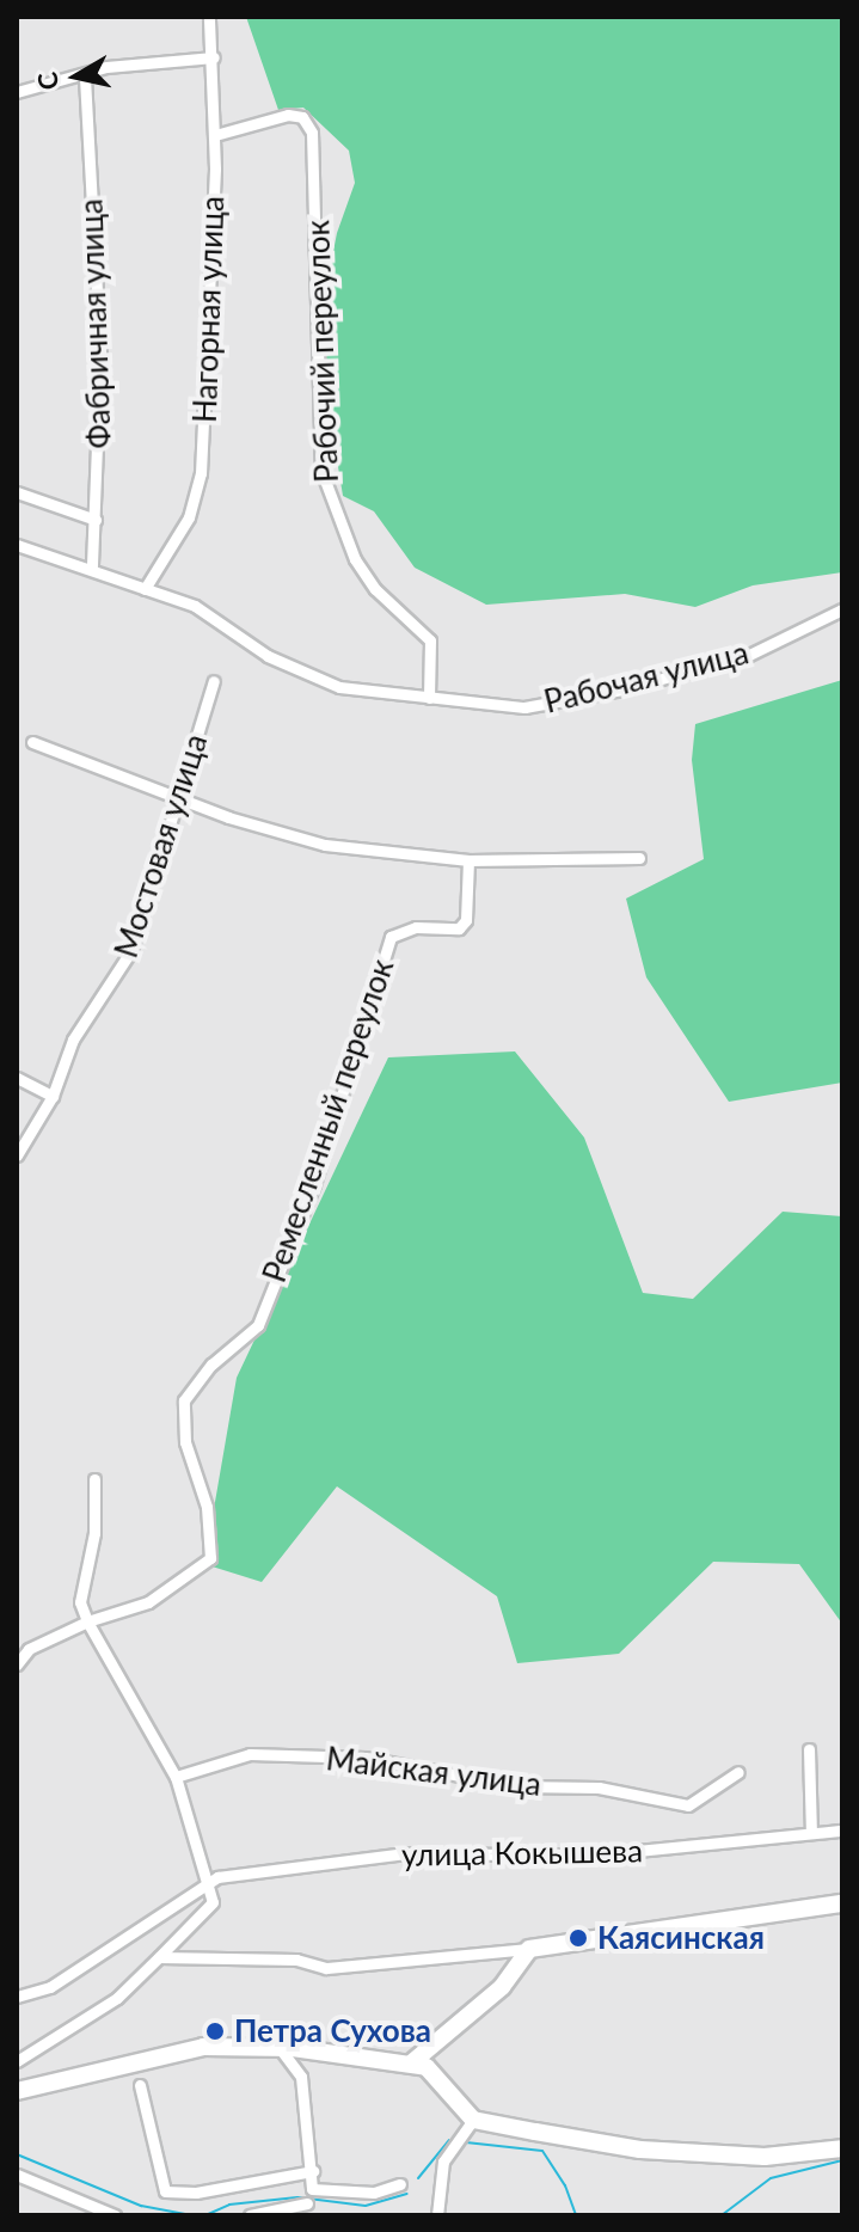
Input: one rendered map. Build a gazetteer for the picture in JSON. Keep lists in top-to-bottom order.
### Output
{
  "streets": {
    "street": [
      "Нагорная улица",
      "Фабричная улица",
      "Рабочий переулок",
      "Рабочая улица",
      "Мостовая улица",
      "Ремесленный переулок",
      "Майская улица",
      "улица Кокышева"
    ]
  },
  "crossings": [
    ["Нагорная улица", "Рабочий переулок"],
    ["Нагорная улица", "Рабочая улица"],
    ["Фабричная улица", "Рабочая улица"],
    ["Рабочий переулок", "Рабочая улица"]
  ],
  "places": ["Каясинская", "Петра Сухова"],
  "north": "left"
}
